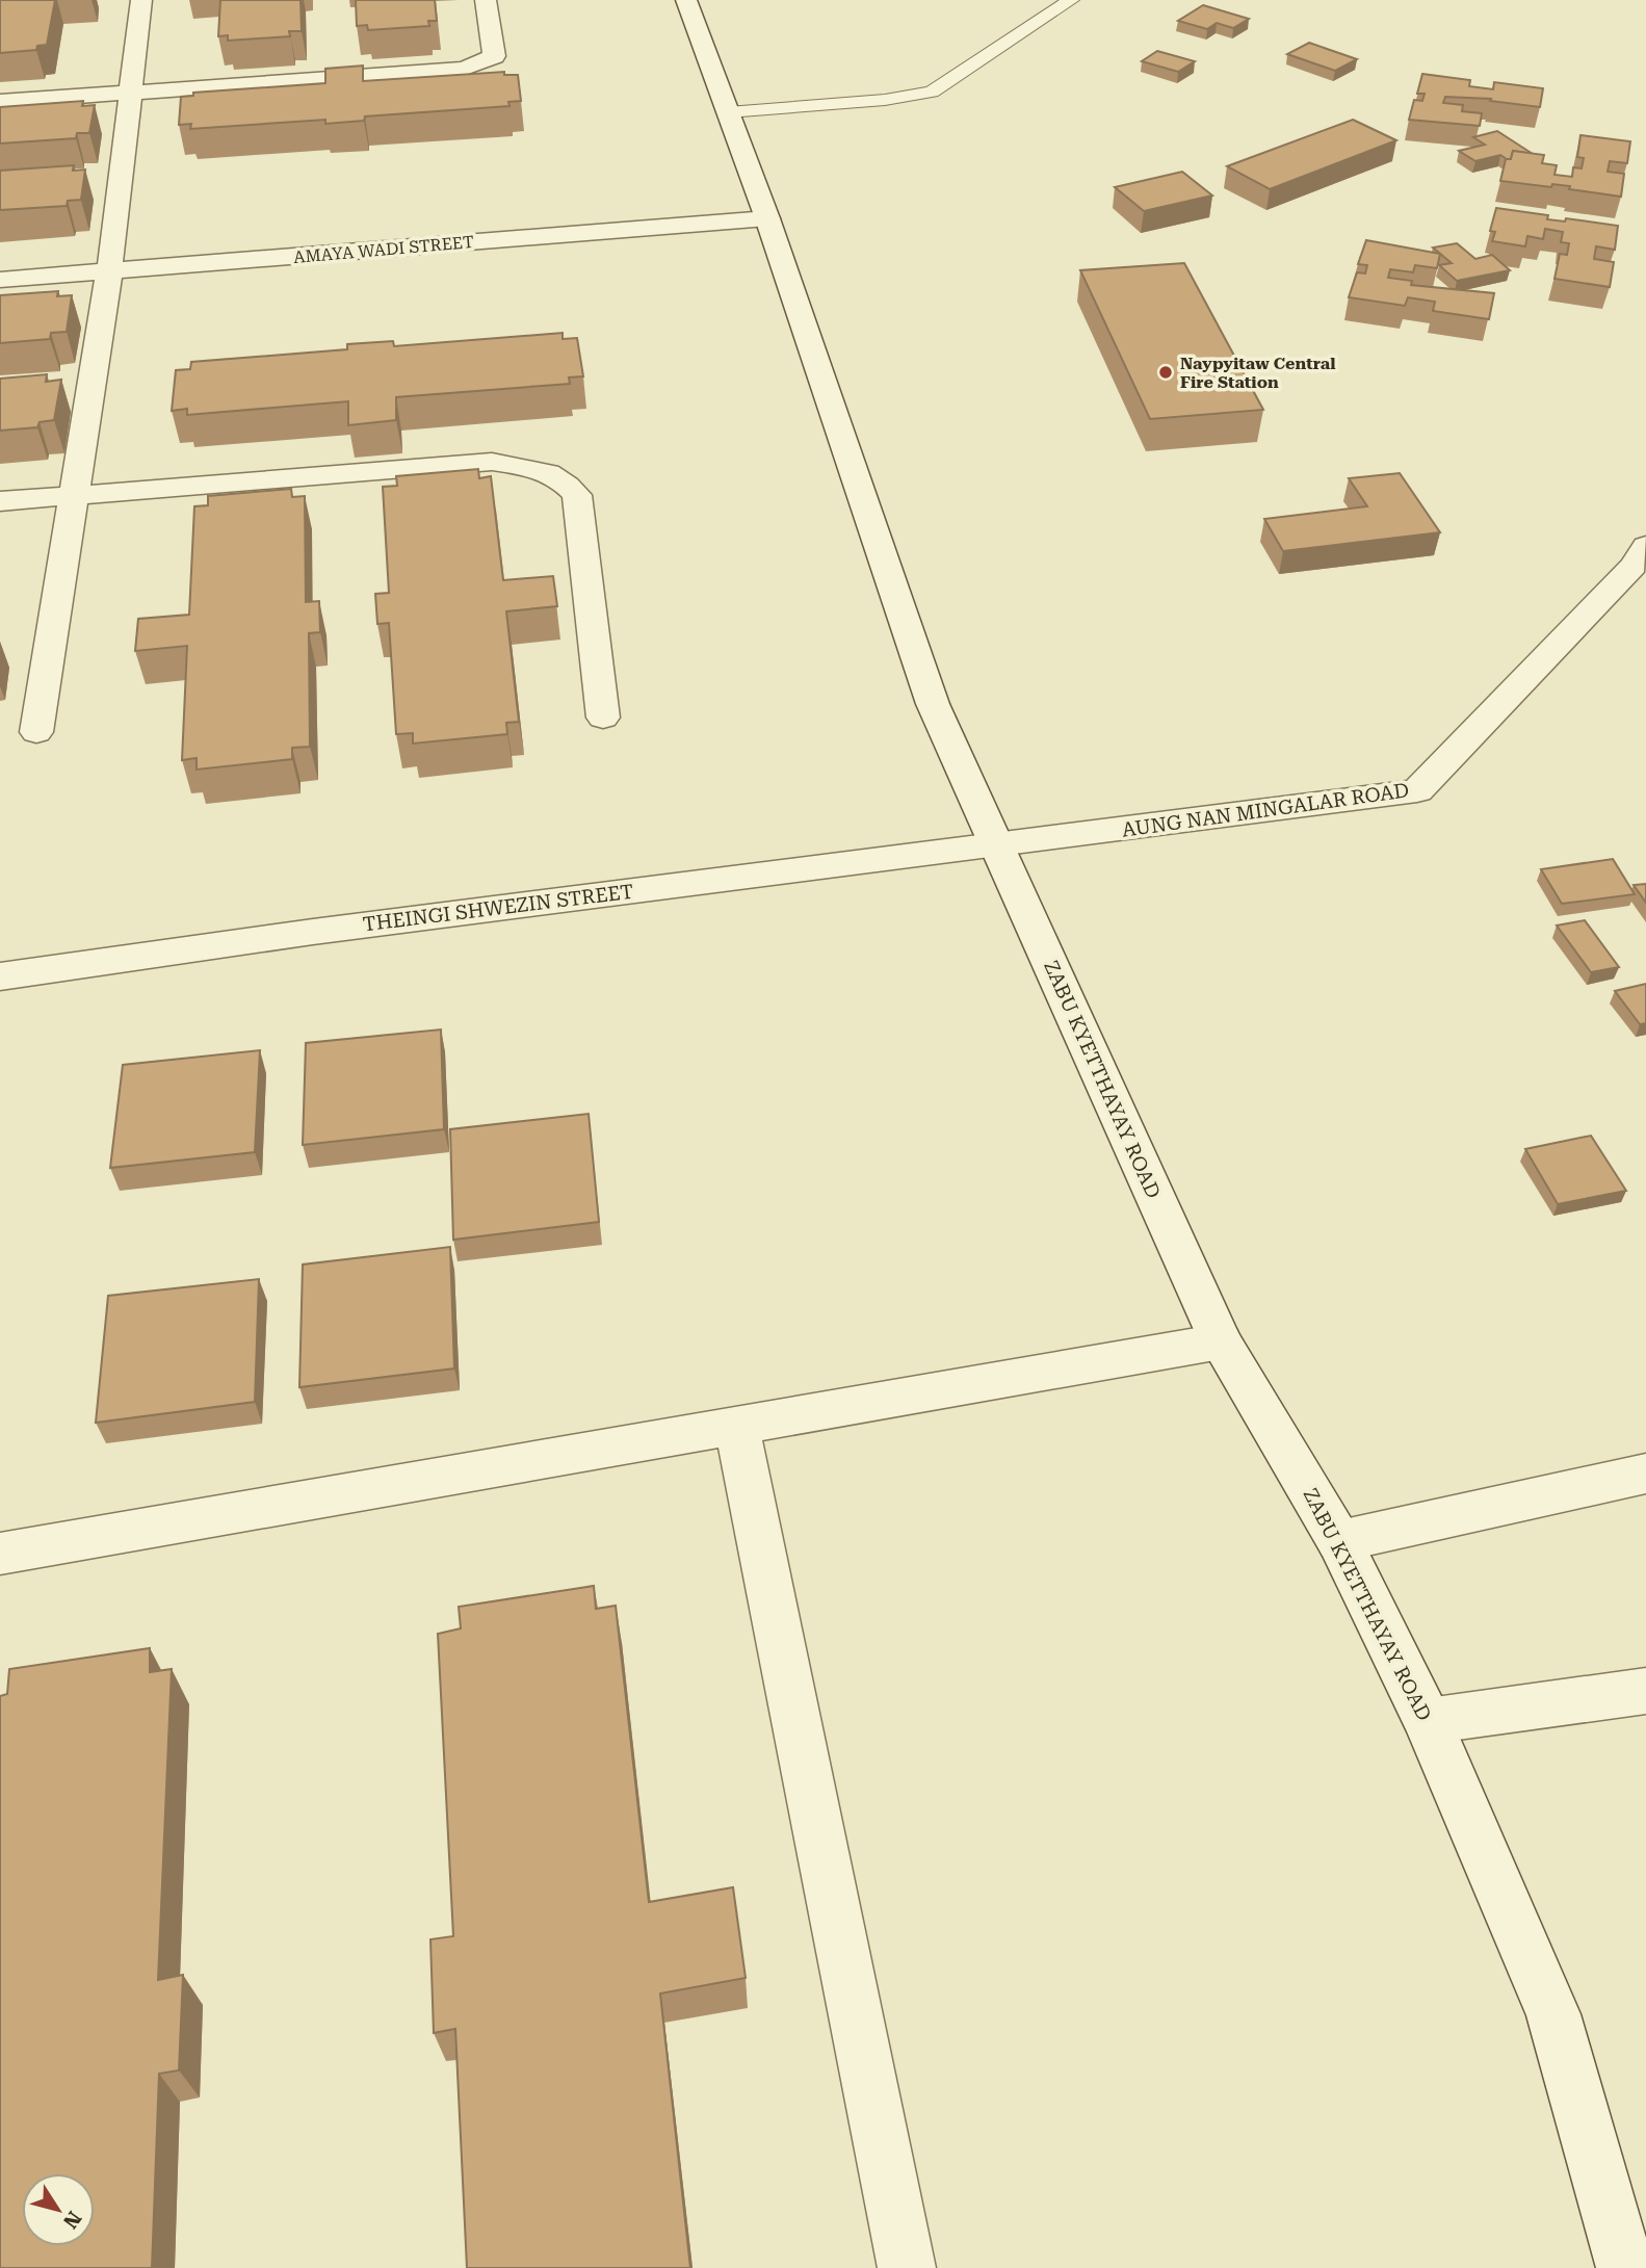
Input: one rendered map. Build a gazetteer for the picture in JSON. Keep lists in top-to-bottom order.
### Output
{
  "streets": {
    "street": [
      "AMAYA WADI STREET",
      "AUNG NAN MINGALAR ROAD",
      "THEINGI SHWEZIN STREET",
      "ZABU KYETTHAYAY ROAD"
    ]
  },
  "crossings": [
    ["AMAYA WADI STREET", "ZABU KYETTHAYAY ROAD"],
    ["AUNG NAN MINGALAR ROAD", "THEINGI SHWEZIN STREET"],
    ["AUNG NAN MINGALAR ROAD", "ZABU KYETTHAYAY ROAD"],
    ["THEINGI SHWEZIN STREET", "ZABU KYETTHAYAY ROAD"]
  ],
  "places": ["Naypyitaw Central Fire Station"],
  "north": "bottom right"
}
